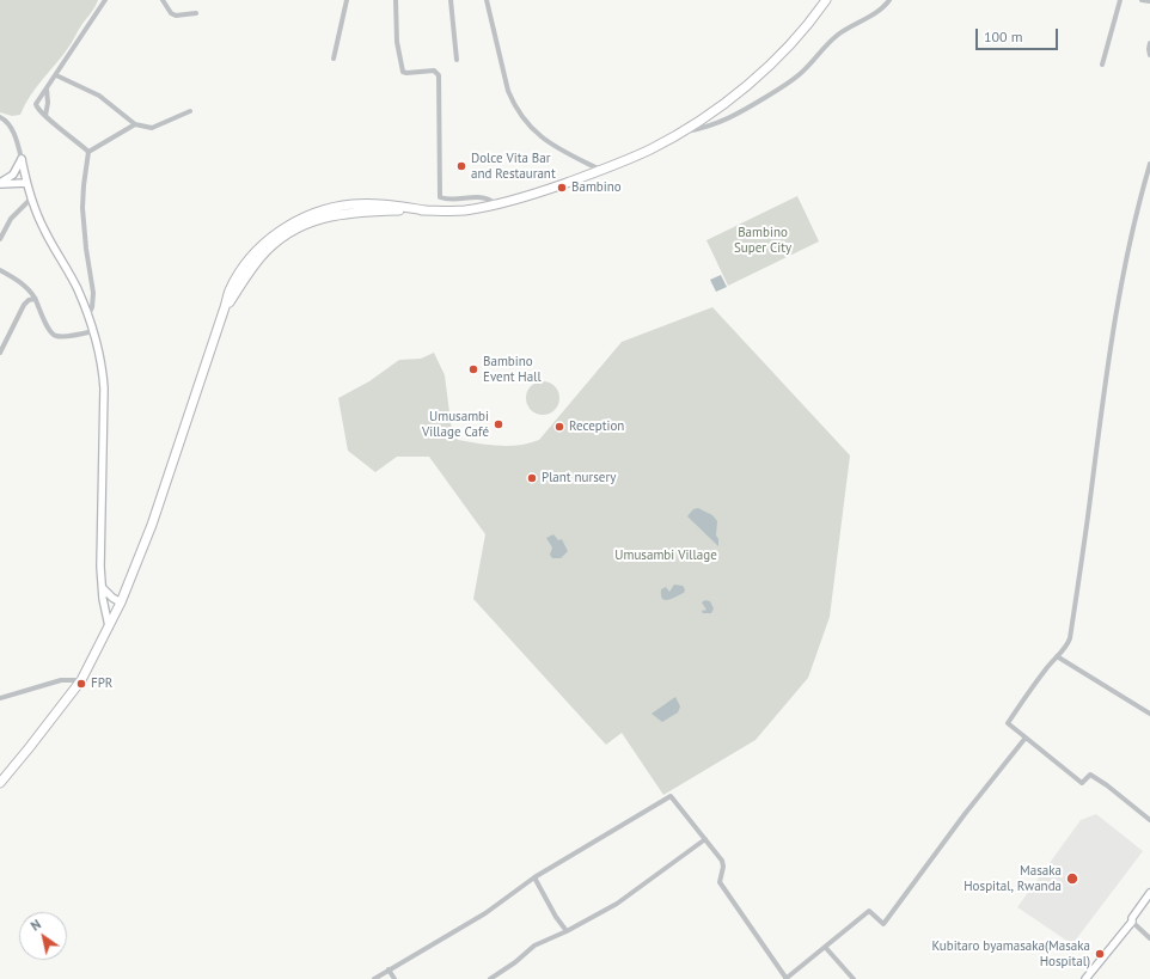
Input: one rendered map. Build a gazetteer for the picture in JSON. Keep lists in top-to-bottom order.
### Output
{
  "parks": ["Bambino Super City", "Umusambi Village"],
  "places": [
    "Dolce Vita Bar and Restaurant",
    "Bambino",
    "Bambino Event Hall",
    "Umusambi Village Café",
    "Reception",
    "Plant nursery",
    "FPR",
    "Masaka Hospital, Rwanda",
    "Kubitaro byamasaka(Masaka Hospital)"
  ],
  "scale_bar": "100 m",
  "north": "top left"
}
